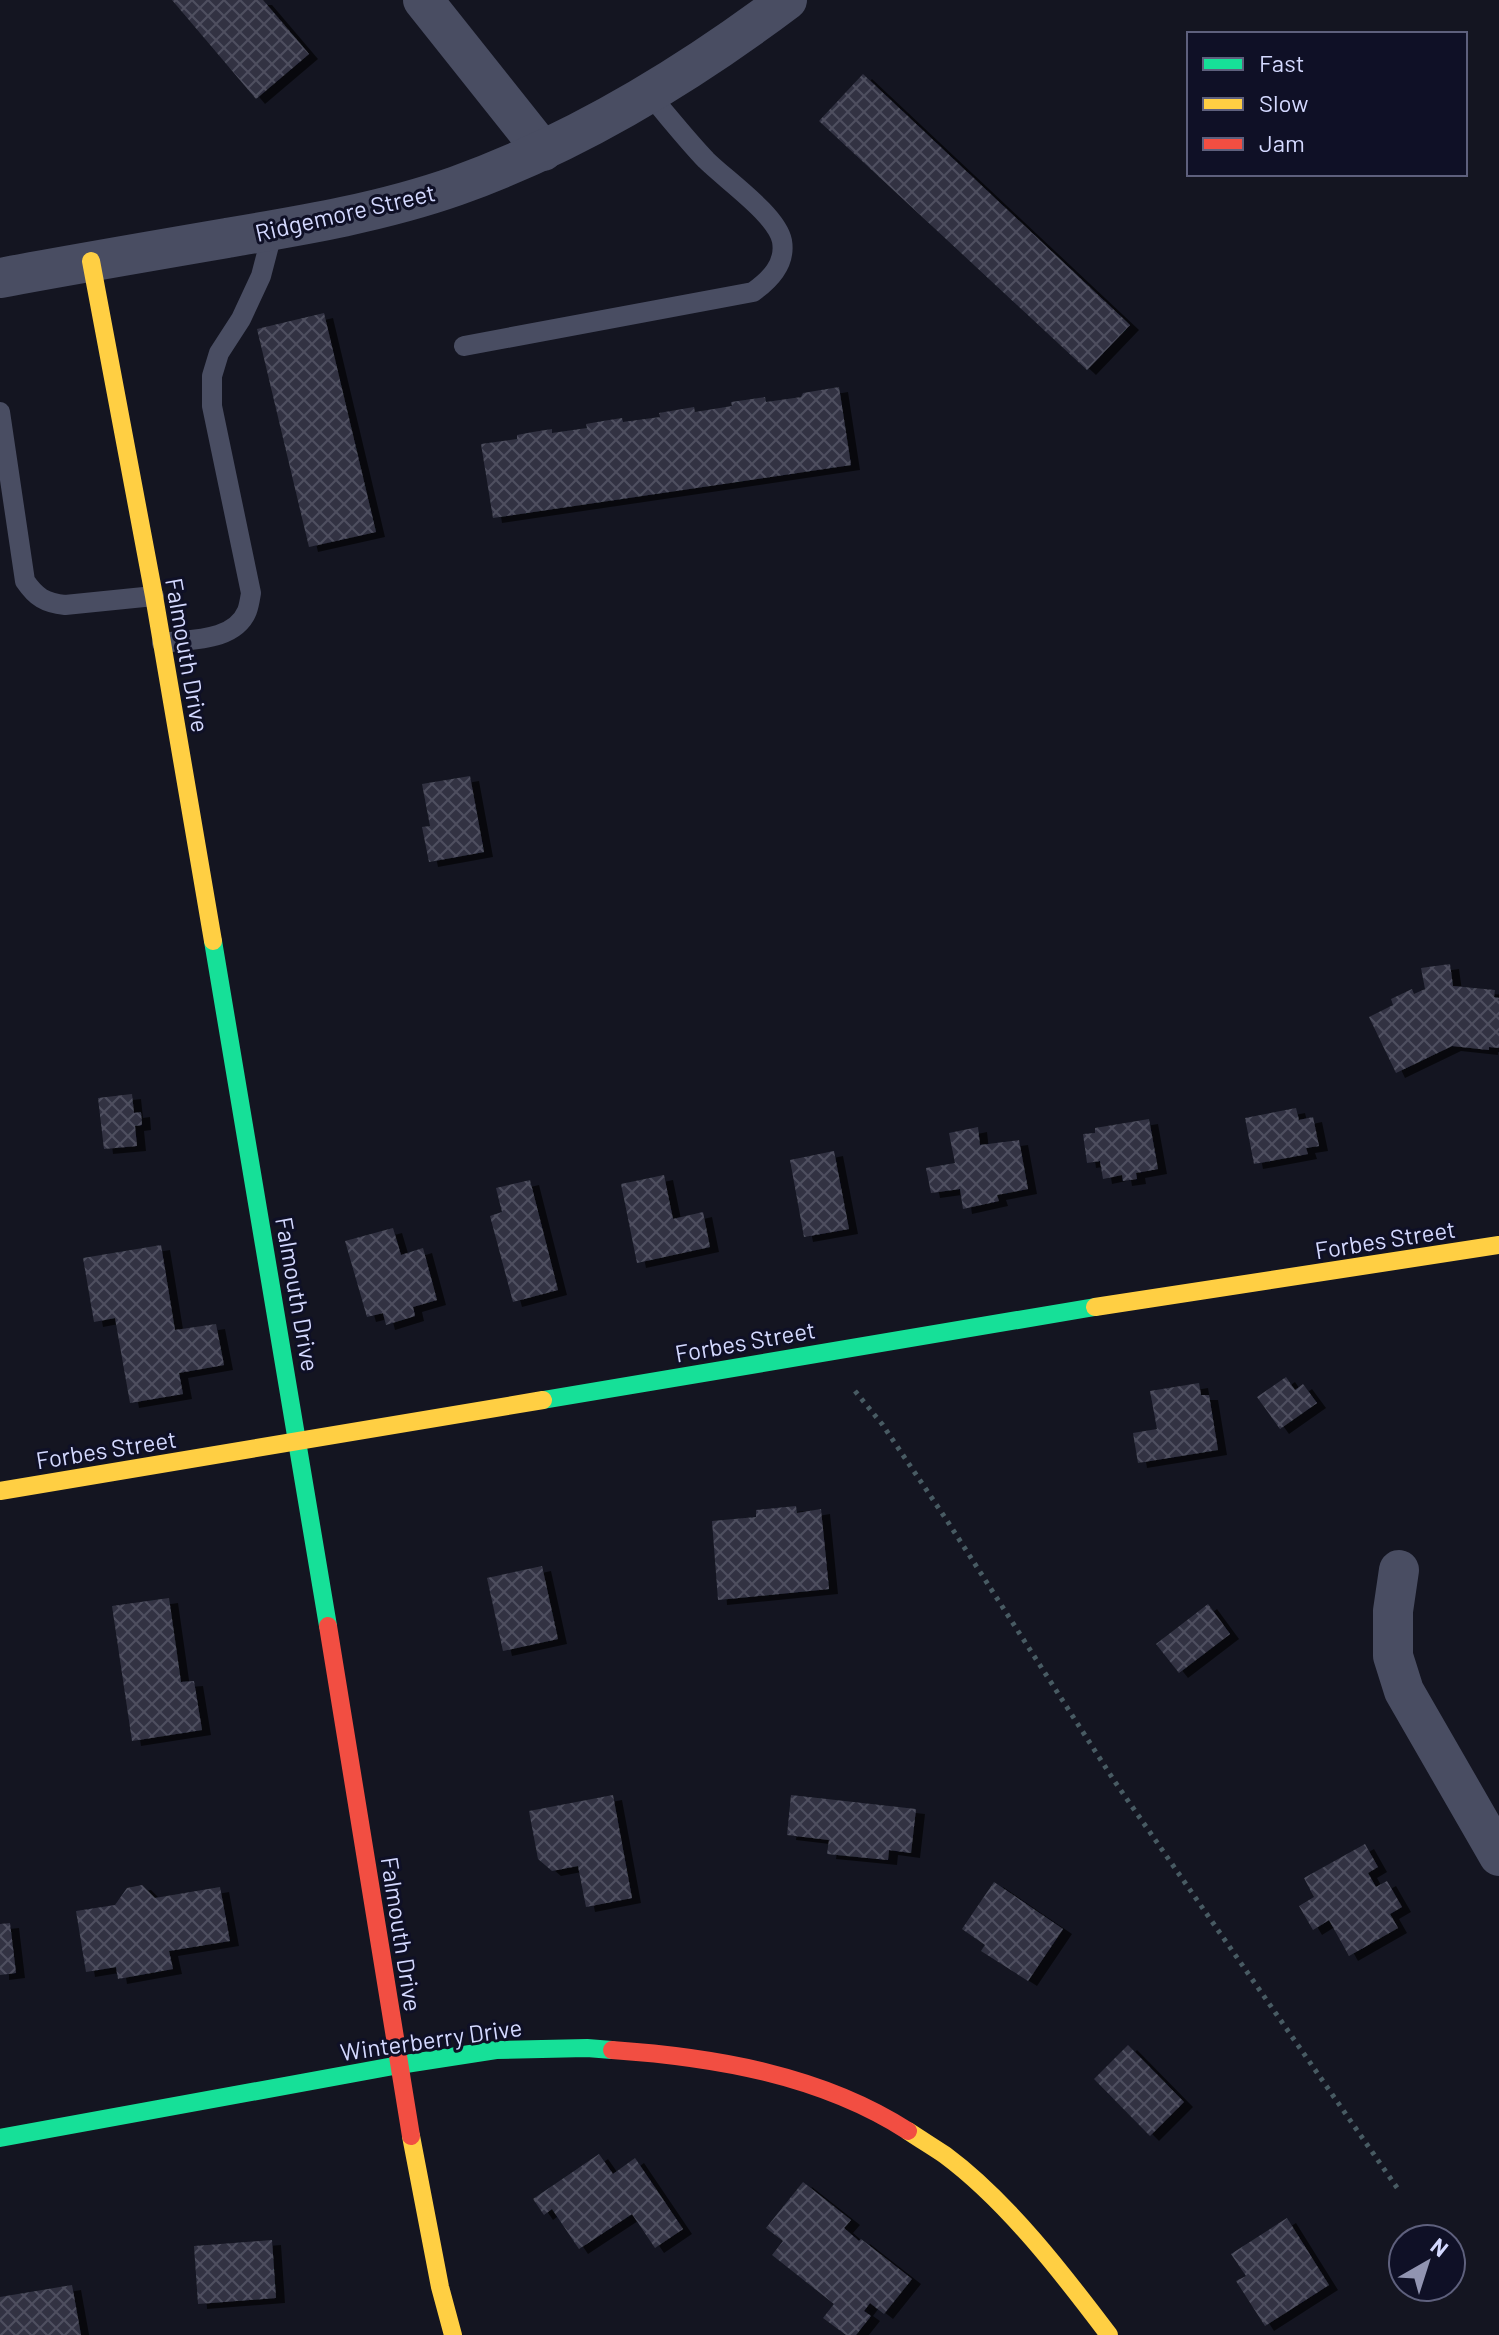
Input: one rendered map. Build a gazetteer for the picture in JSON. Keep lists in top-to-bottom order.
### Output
{
  "streets": {
    "street": [
      "Ridgemore Street",
      "Falmouth Drive",
      "Forbes Street",
      "Winterberry Drive"
    ]
  },
  "crossings": [
    ["Ridgemore Street", "Falmouth Drive"],
    ["Falmouth Drive", "Forbes Street"],
    ["Falmouth Drive", "Winterberry Drive"]
  ],
  "legend": ["Fast", "Slow", "Jam"],
  "north": "top right"
}
